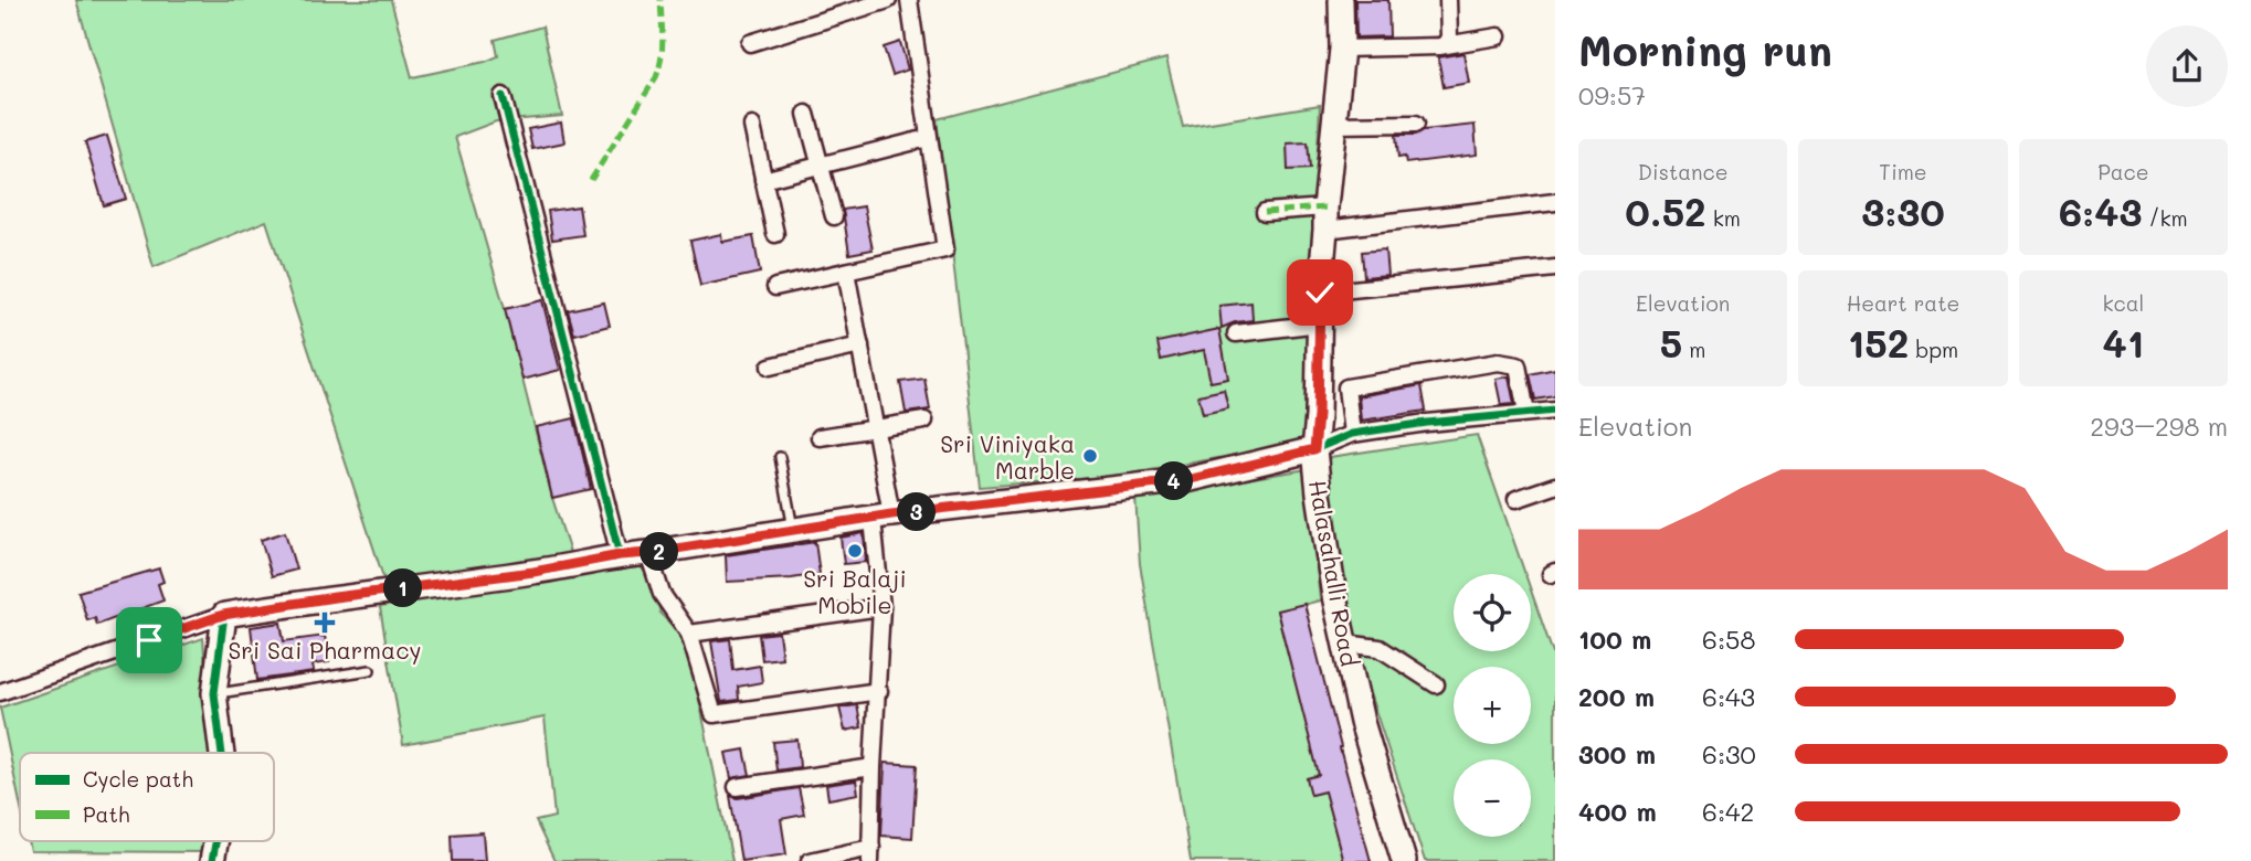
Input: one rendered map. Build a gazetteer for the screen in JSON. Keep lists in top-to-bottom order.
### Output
{
  "streets": {
    "street": ["Halasahalli Road"]
  },
  "places": {
    "other": ["Sri Viniyaka Marble", "Sri Balaji Mobile"],
    "health": ["Sri Sai Pharmacy"]
  },
  "legend": ["Cycle path", "Path"],
  "page": {
    "heading": ["Morning run", "09:57"],
    "stats": [
      ["Distance", "0.52 km"],
      ["Time", "3:30"],
      ["Pace", "6:43 /km"],
      ["Elevation", "5 m"],
      ["Heart rate", "152 bpm"],
      ["kcal", "41"]
    ],
    "chart": ["Elevation", "293–298 m"],
    "pins": [
      "4",
      "3",
      "2",
      "1"
    ],
    "map_buttons": ["+", "−"],
    "list": [
      {
        "name": "100 m",
        "note": "6:58"
      },
      {
        "name": "200 m",
        "note": "6:43"
      },
      {
        "name": "300 m",
        "note": "6:30"
      },
      {
        "name": "400 m",
        "note": "6:42"
      }
    ]
  }
}
